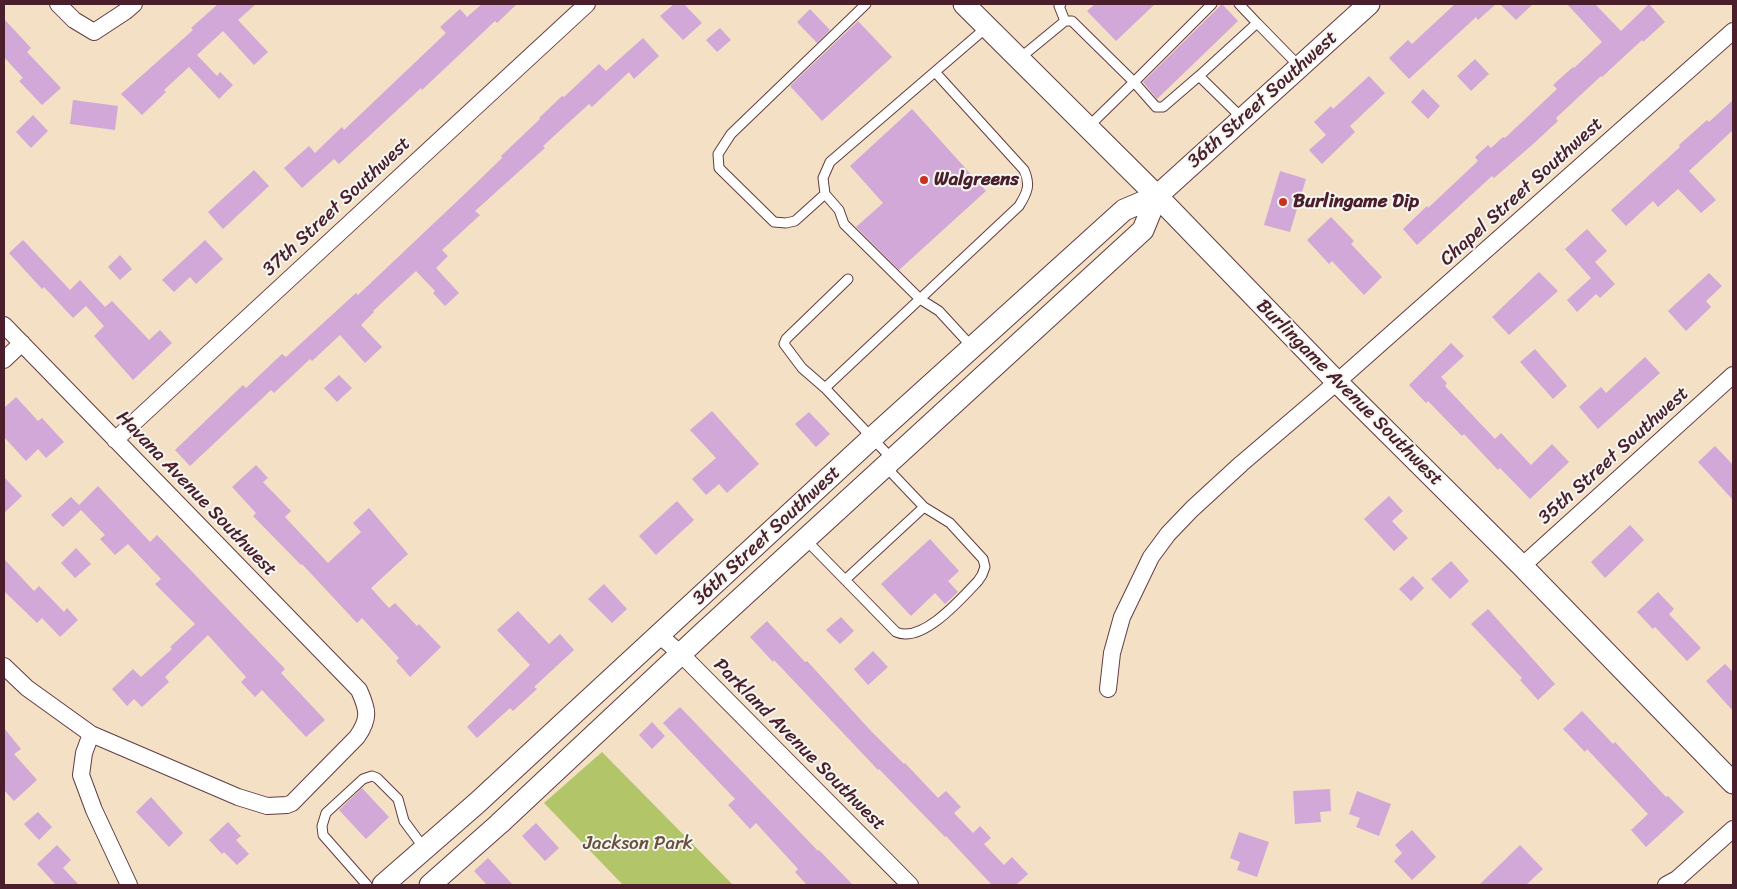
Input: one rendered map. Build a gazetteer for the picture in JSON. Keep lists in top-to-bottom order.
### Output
{
  "streets": {
    "street": [
      "36th Street Southwest",
      "Chapel Street Southwest",
      "37th Street Southwest",
      "Burlingame Avenue Southwest",
      "35th Street Southwest",
      "Havana Avenue Southwest",
      "Parkland Avenue Southwest"
    ]
  },
  "crossings": [
    ["36th Street Southwest", "Burlingame Avenue Southwest"],
    ["36th Street Southwest", "Parkland Avenue Southwest"],
    ["Chapel Street Southwest", "Burlingame Avenue Southwest"],
    ["37th Street Southwest", "Havana Avenue Southwest"],
    ["Burlingame Avenue Southwest", "35th Street Southwest"]
  ],
  "parks": ["Jackson Park"],
  "places": ["Walgreens", "Burlingame Dip"]
}
